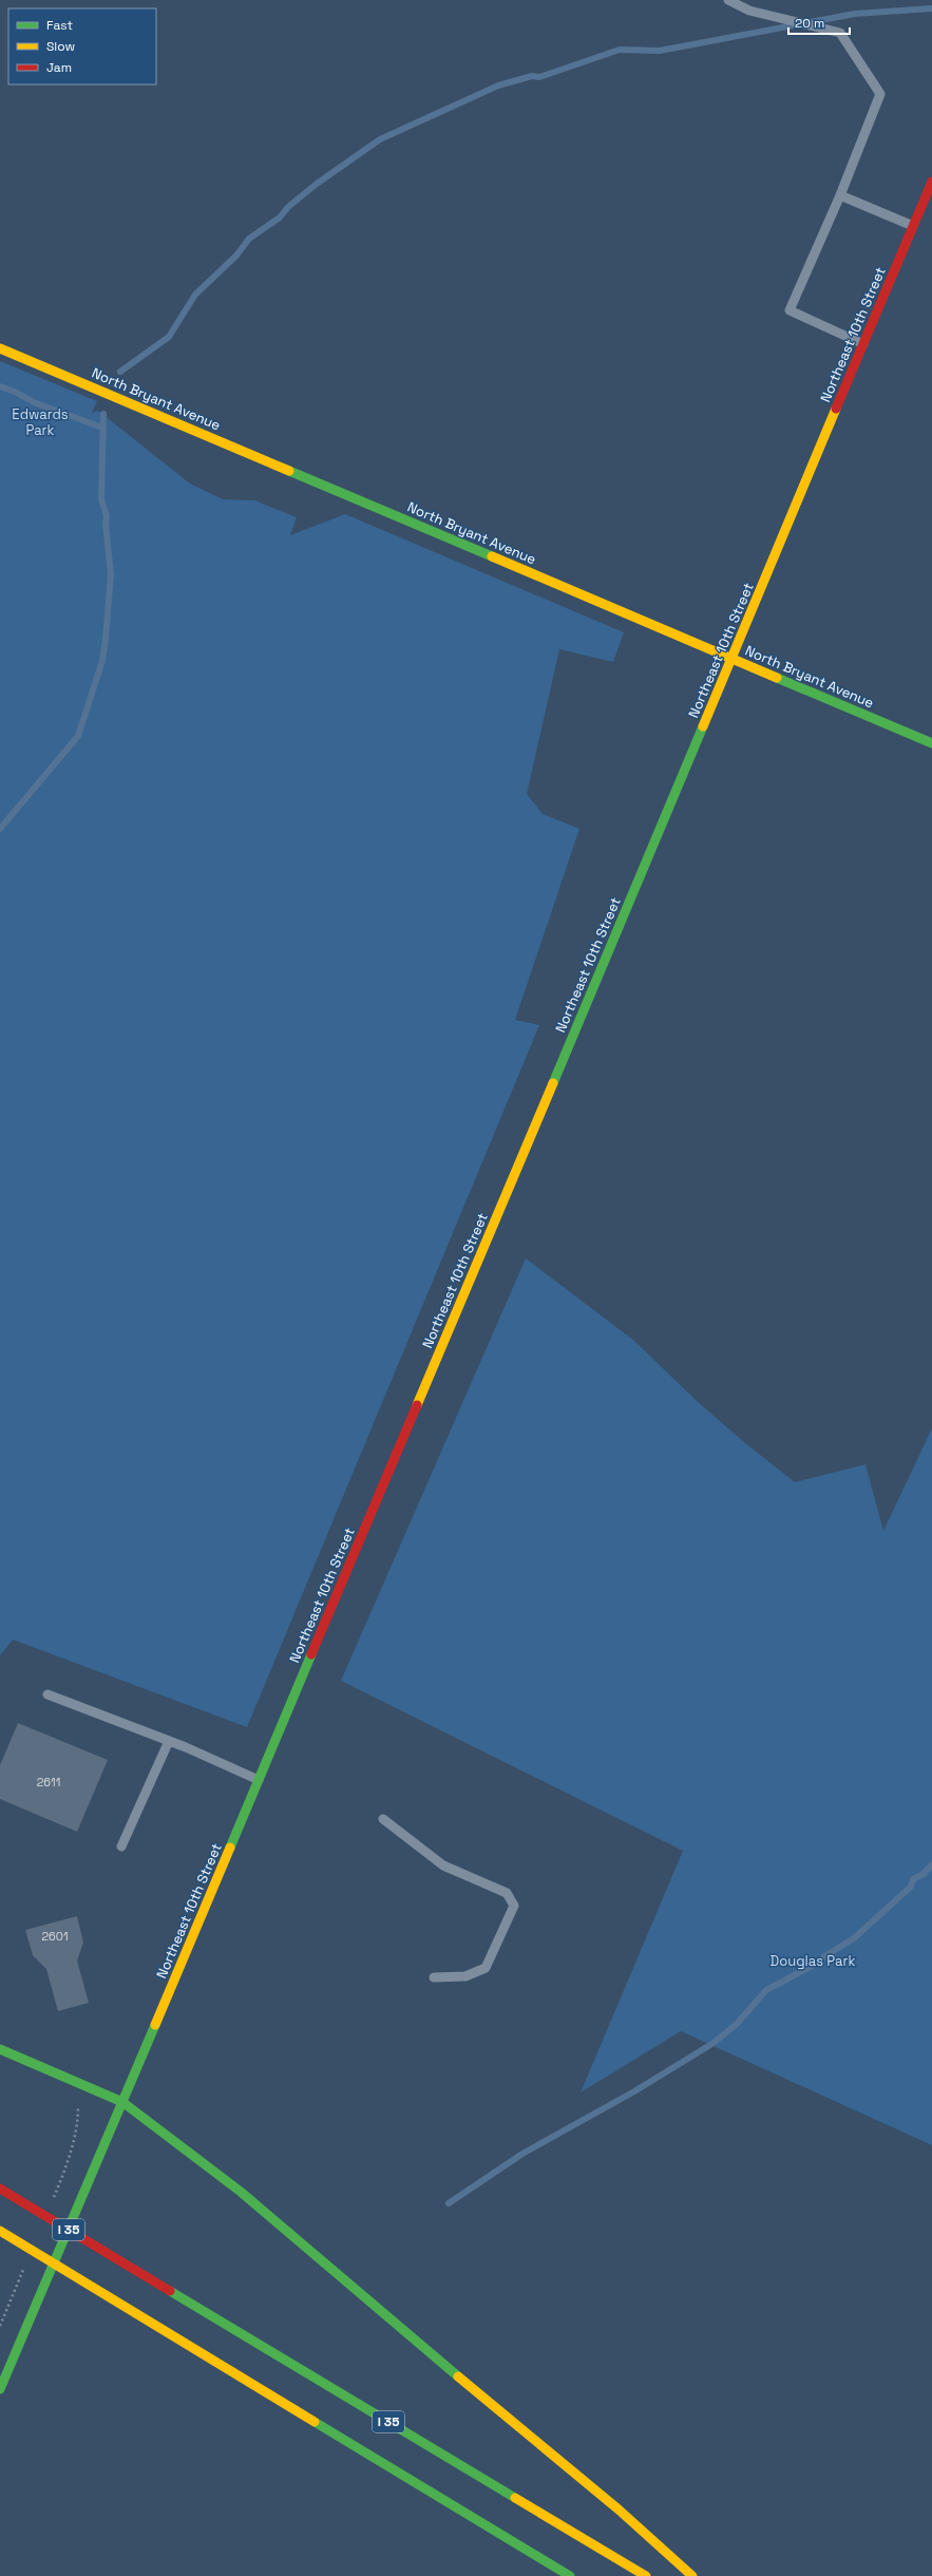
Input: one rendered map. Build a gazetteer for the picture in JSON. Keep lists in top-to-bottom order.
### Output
{
  "streets": {
    "main road": ["Northeast 10th Street", "North Bryant Avenue", "I 35"]
  },
  "crossings": [
    ["Northeast 10th Street", "North Bryant Avenue"]
  ],
  "parks": ["Edwards Park", "Douglas Park"],
  "house_numbers": ["2611", "2601"],
  "legend": ["Fast", "Slow", "Jam"],
  "scale_bar": "20 m"
}
